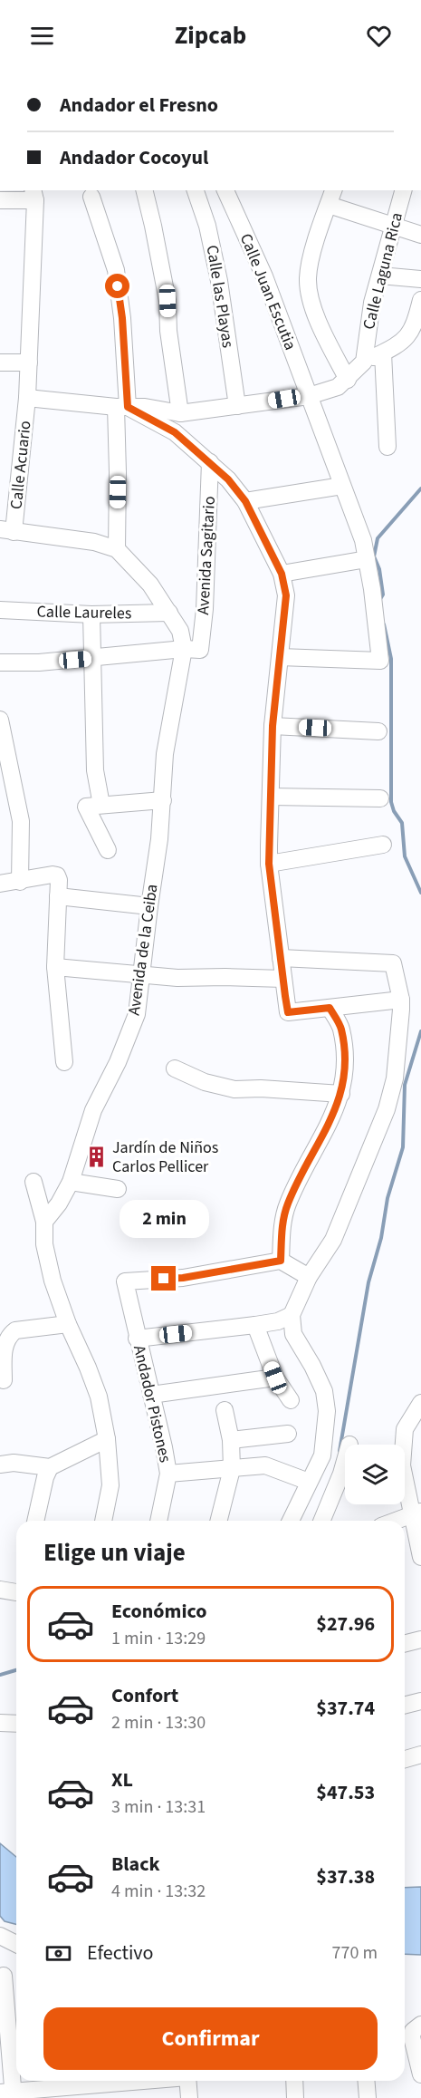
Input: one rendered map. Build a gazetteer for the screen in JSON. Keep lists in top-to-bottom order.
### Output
{
  "streets": {
    "street": [
      "Calle Laguna Rica",
      "Calle Juan Escutia",
      "Calle las Playas",
      "Calle Acuario",
      "Avenida Sagitario",
      "Calle Laureles",
      "Avenida de la Ceiba",
      "Andador Pistones"
    ]
  },
  "crossings": [
    ["Avenida Sagitario", "Avenida de la Ceiba"]
  ],
  "places": {
    "building": ["Jardín de Niños Carlos Pellicer"]
  },
  "page": {
    "header": "Zipcab",
    "banner": ["Andador el Fresno", "Andador Cocoyul"],
    "bubble": "2 min",
    "heading": "Elige un viaje",
    "list": [
      {
        "name": "Económico",
        "note": "1 min · 13:29",
        "value": "$27.96"
      },
      {
        "name": "Confort",
        "note": "2 min · 13:30",
        "value": "$37.74"
      },
      {
        "name": "XL",
        "note": "3 min · 13:31",
        "value": "$47.53"
      },
      {
        "name": "Black",
        "note": "4 min · 13:32",
        "value": "$37.38"
      }
    ],
    "pay": ["Efectivo", "770 m"],
    "buttons": "Confirmar"
  }
}
